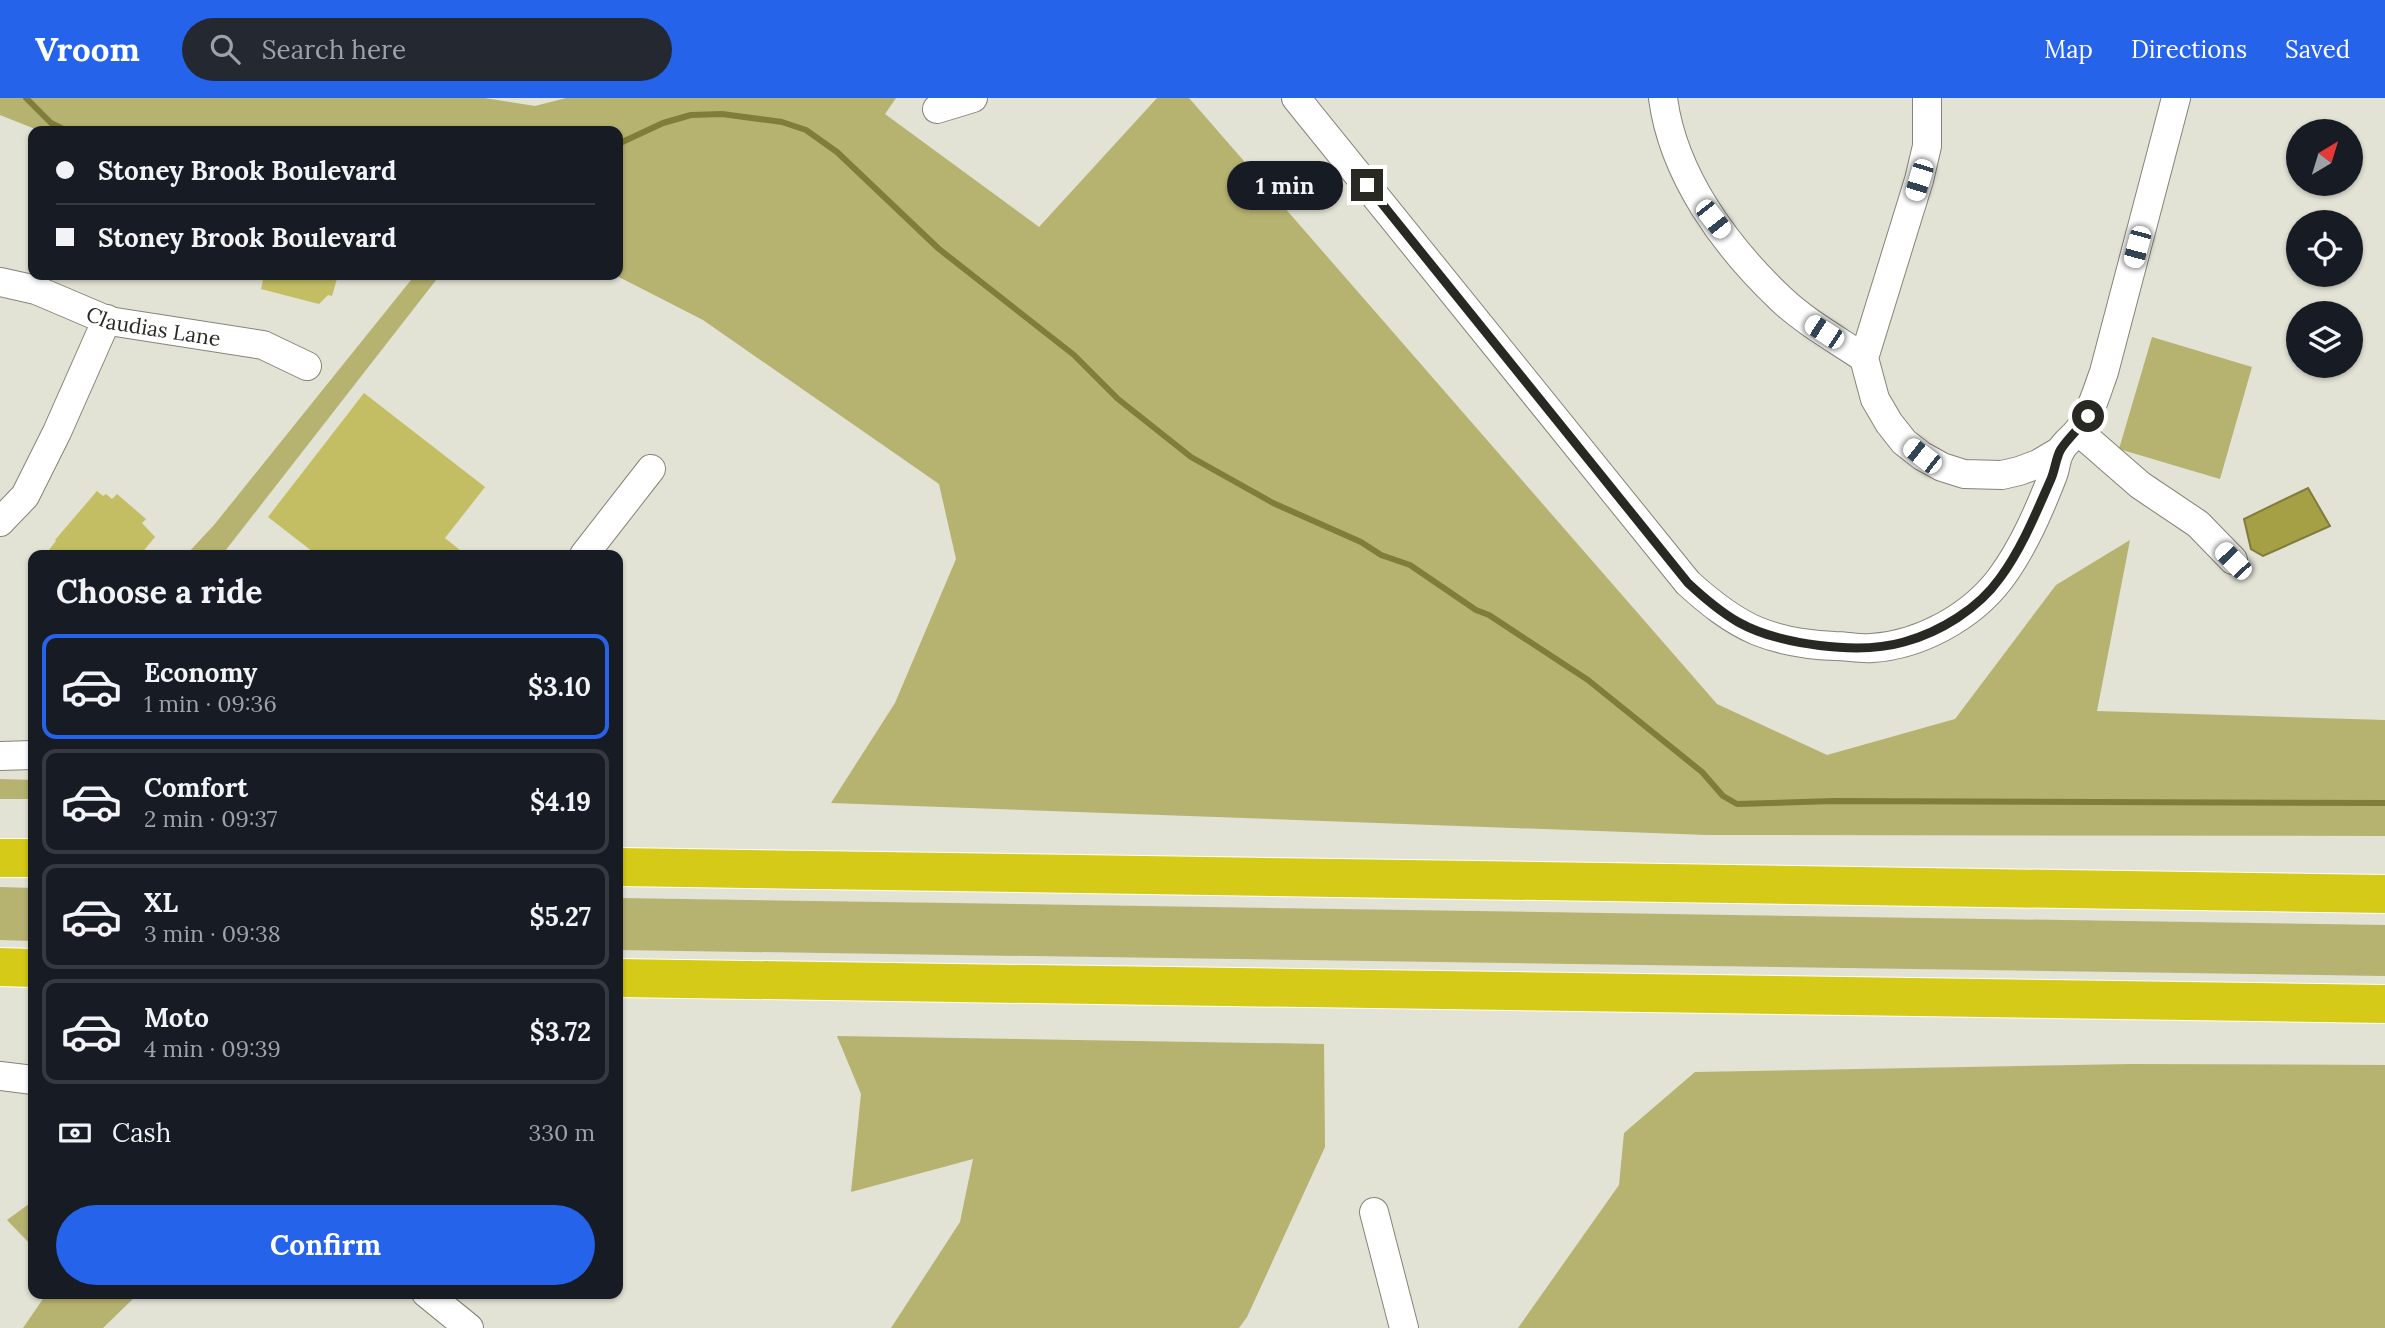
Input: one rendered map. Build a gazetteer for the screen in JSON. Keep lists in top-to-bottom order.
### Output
{
  "streets": {
    "street": ["Claudias Lane"]
  },
  "north": "top right",
  "page": {
    "header": "Vroom",
    "search": "Search here",
    "nav": ["Map", "Directions", "Saved"],
    "banner": ["Stoney Brook Boulevard", "Stoney Brook Boulevard"],
    "bubble": "1 min",
    "heading": "Choose a ride",
    "list": [
      {
        "name": "Economy",
        "note": "1 min · 09:36",
        "value": "$3.10"
      },
      {
        "name": "Comfort",
        "note": "2 min · 09:37",
        "value": "$4.19"
      },
      {
        "name": "XL",
        "note": "3 min · 09:38",
        "value": "$5.27"
      },
      {
        "name": "Moto",
        "note": "4 min · 09:39",
        "value": "$3.72"
      }
    ],
    "pay": ["Cash", "330 m"],
    "buttons": "Confirm"
  }
}
